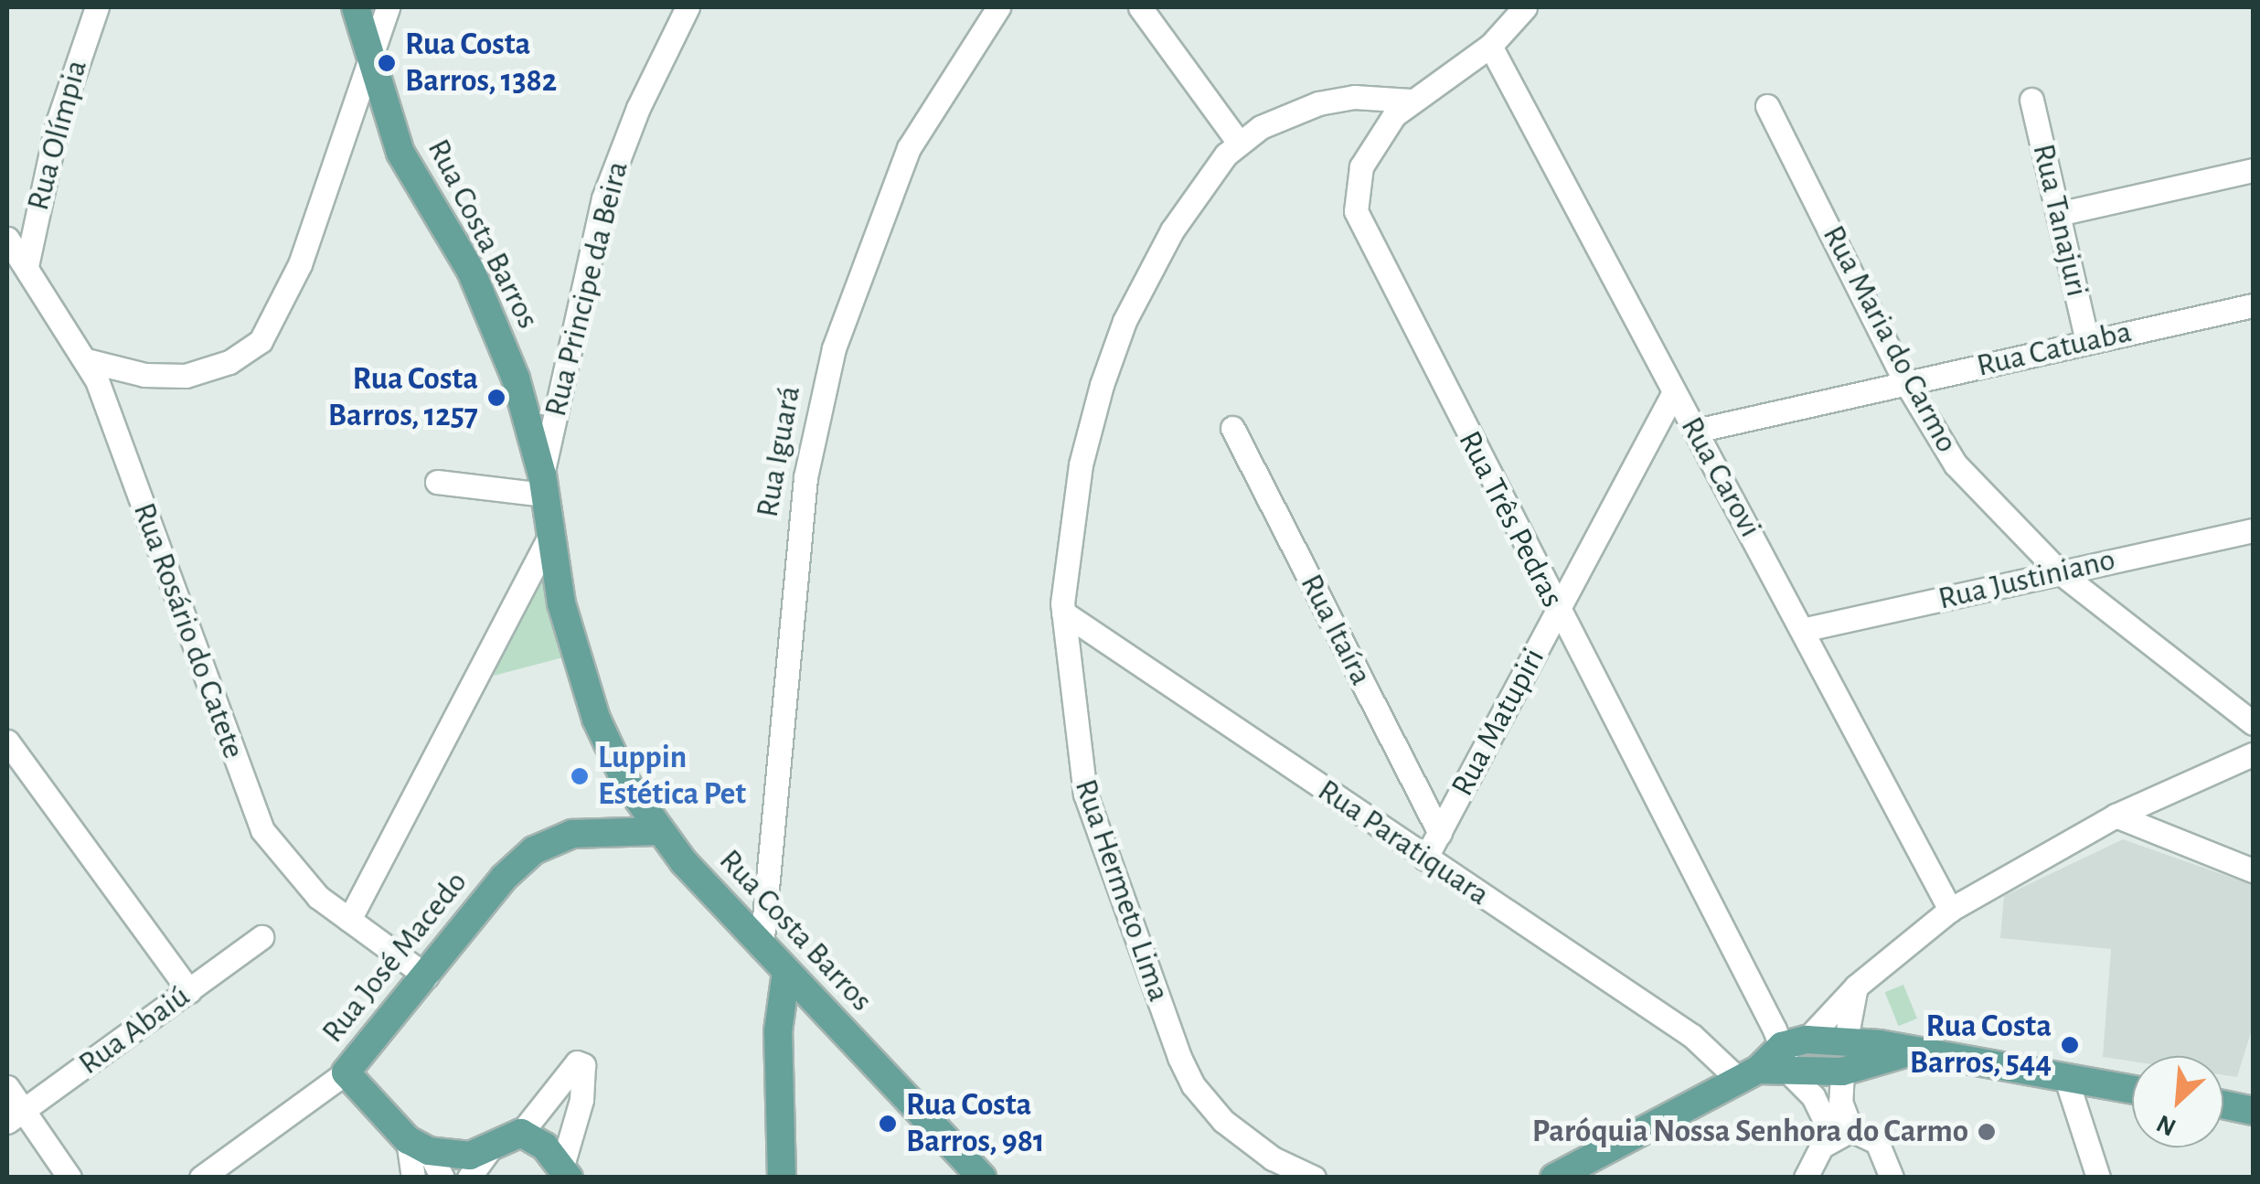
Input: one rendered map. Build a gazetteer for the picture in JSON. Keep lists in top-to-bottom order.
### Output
{
  "streets": {
    "main road": ["Rua Costa Barros", "Rua José Macedo"],
    "street": [
      "Rua Olímpia",
      "Rua Tanajuri",
      "Rua Principe da Beira",
      "Rua Maria do Carmo",
      "Rua Catuaba",
      "Rua Iguará",
      "Rua Carovi",
      "Rua Três Pedras",
      "Rua Justiniano",
      "Rua Itaíra",
      "Rua Rosário do Catete",
      "Rua Matupiri",
      "Rua Paratiquara",
      "Rua Hermeto Lima",
      "Rua Abaiú"
    ]
  },
  "crossings": [
    ["Rua Olímpia", "Rua Rosário do Catete"],
    ["Rua Tanajuri", "Rua Catuaba"],
    ["Rua Costa Barros", "Rua Principe da Beira"],
    ["Rua Costa Barros", "Rua Iguará"],
    ["Rua Costa Barros", "Rua José Macedo"],
    ["Rua Maria do Carmo", "Rua Catuaba"],
    ["Rua Maria do Carmo", "Rua Justiniano"],
    ["Rua Catuaba", "Rua Carovi"],
    ["Rua Carovi", "Rua Três Pedras"],
    ["Rua Carovi", "Rua Justiniano"],
    ["Rua Carovi", "Rua Matupiri"],
    ["Rua Três Pedras", "Rua Matupiri"],
    ["Rua Itaíra", "Rua Matupiri"],
    ["Rua Rosário do Catete", "Rua José Macedo"],
    ["Rua Matupiri", "Rua Paratiquara"],
    ["Rua Paratiquara", "Rua Hermeto Lima"]
  ],
  "places": [
    "Rua Costa Barros, 1382",
    "Rua Costa Barros, 1257",
    "Luppin Estética Pet",
    "Rua Costa Barros, 544",
    "Rua Costa Barros, 981",
    "Paróquia Nossa Senhora do Carmo"
  ],
  "north": "bottom left"
}
